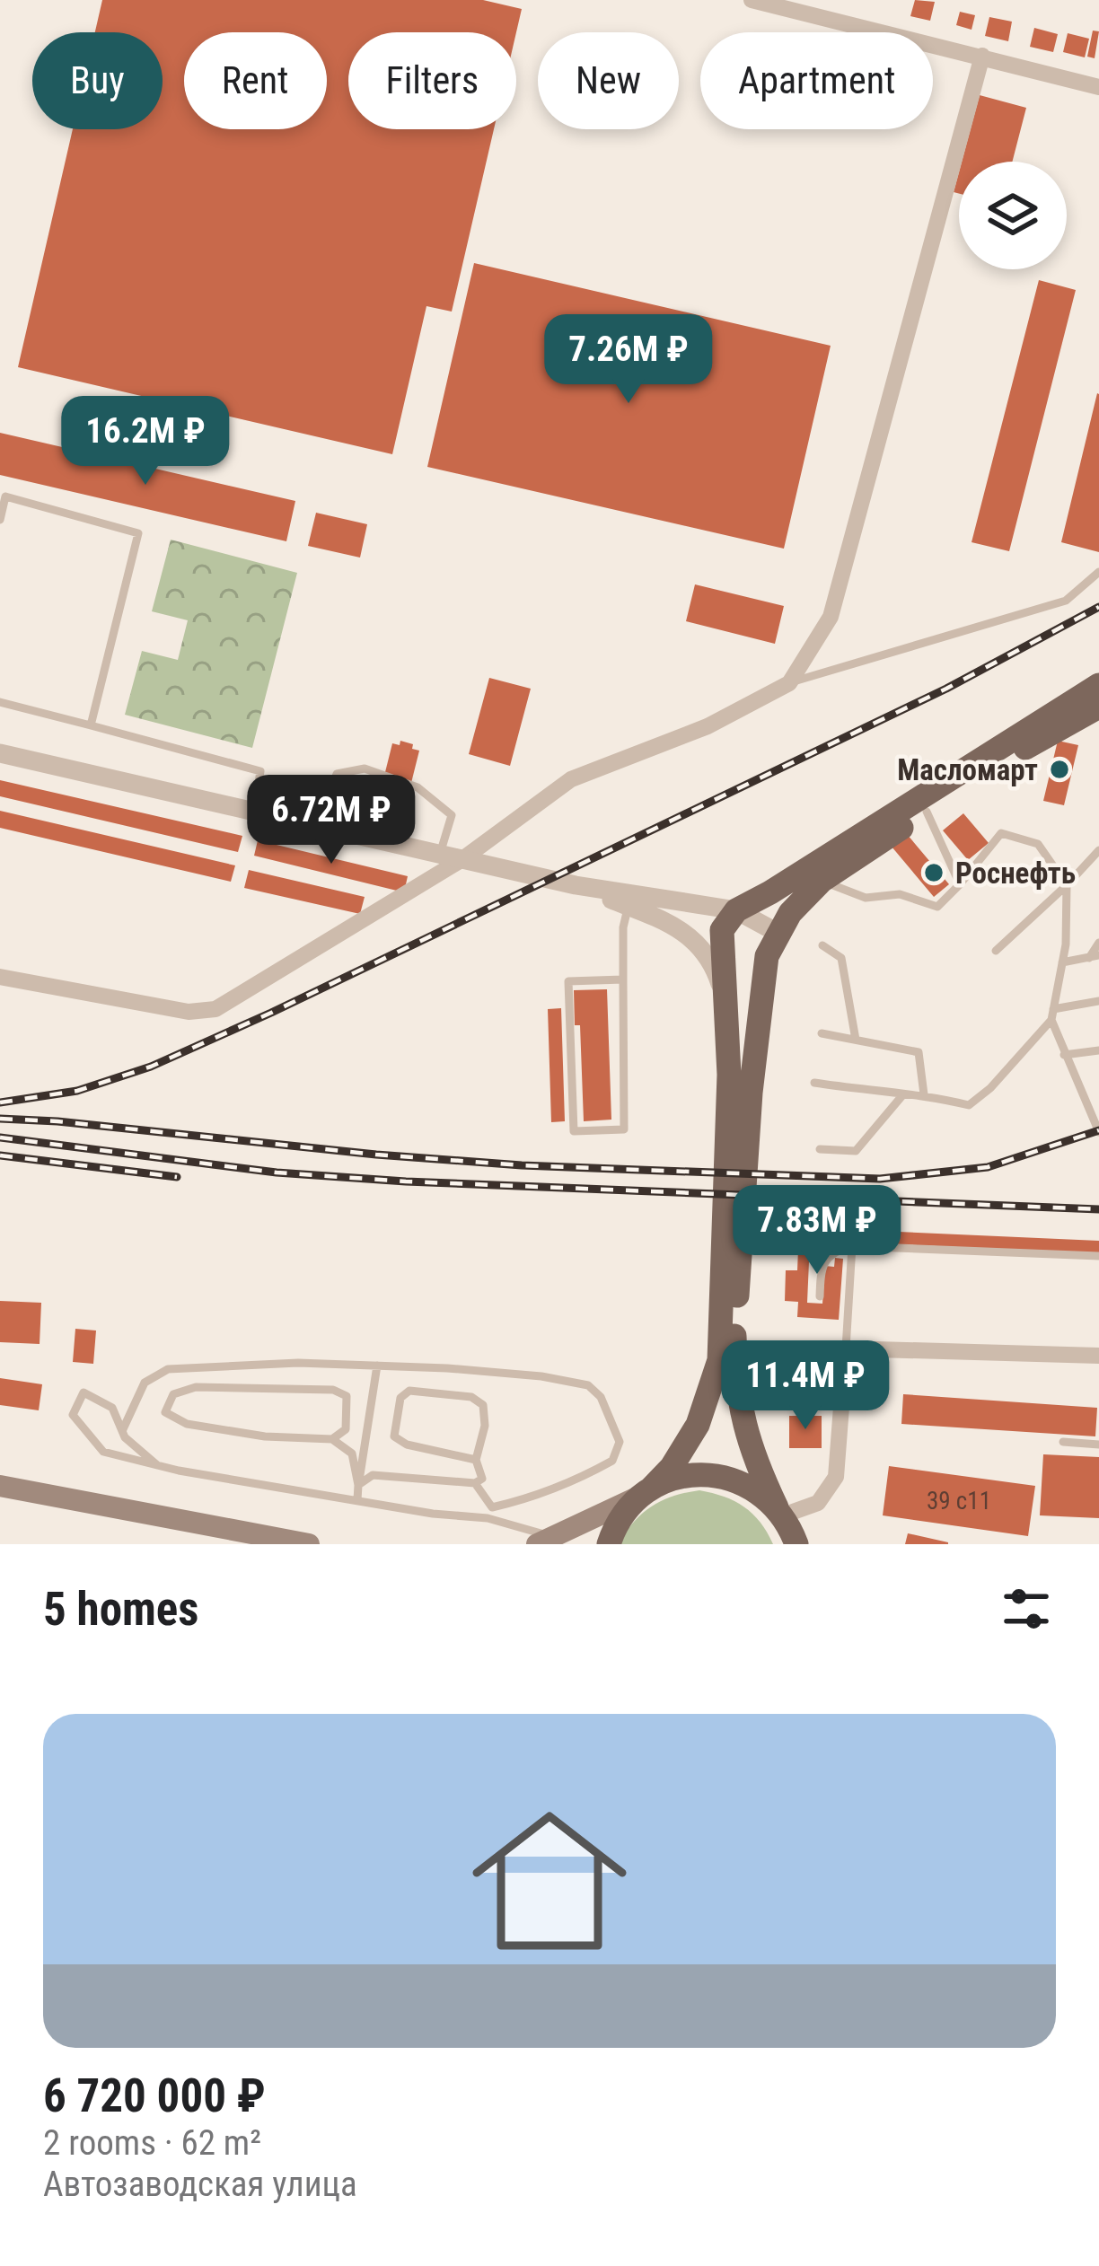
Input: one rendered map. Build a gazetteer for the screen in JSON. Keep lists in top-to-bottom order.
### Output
{
  "places": ["Масломарт", "Роснефть"],
  "house_numbers": ["39 с11"],
  "page": {
    "chip": [
      "Buy",
      "Rent",
      "Filters",
      "New",
      "Apartment"
    ],
    "price": [
      "7.26M ₽",
      "16.2M ₽",
      "6.72M ₽",
      "7.83M ₽",
      "11.4M ₽"
    ],
    "heading": "5 homes",
    "list": [
      {
        "name": "6 720 000 ₽",
        "note": "2 rooms · 62 m² · Автозаводская улица"
      }
    ]
  }
}
